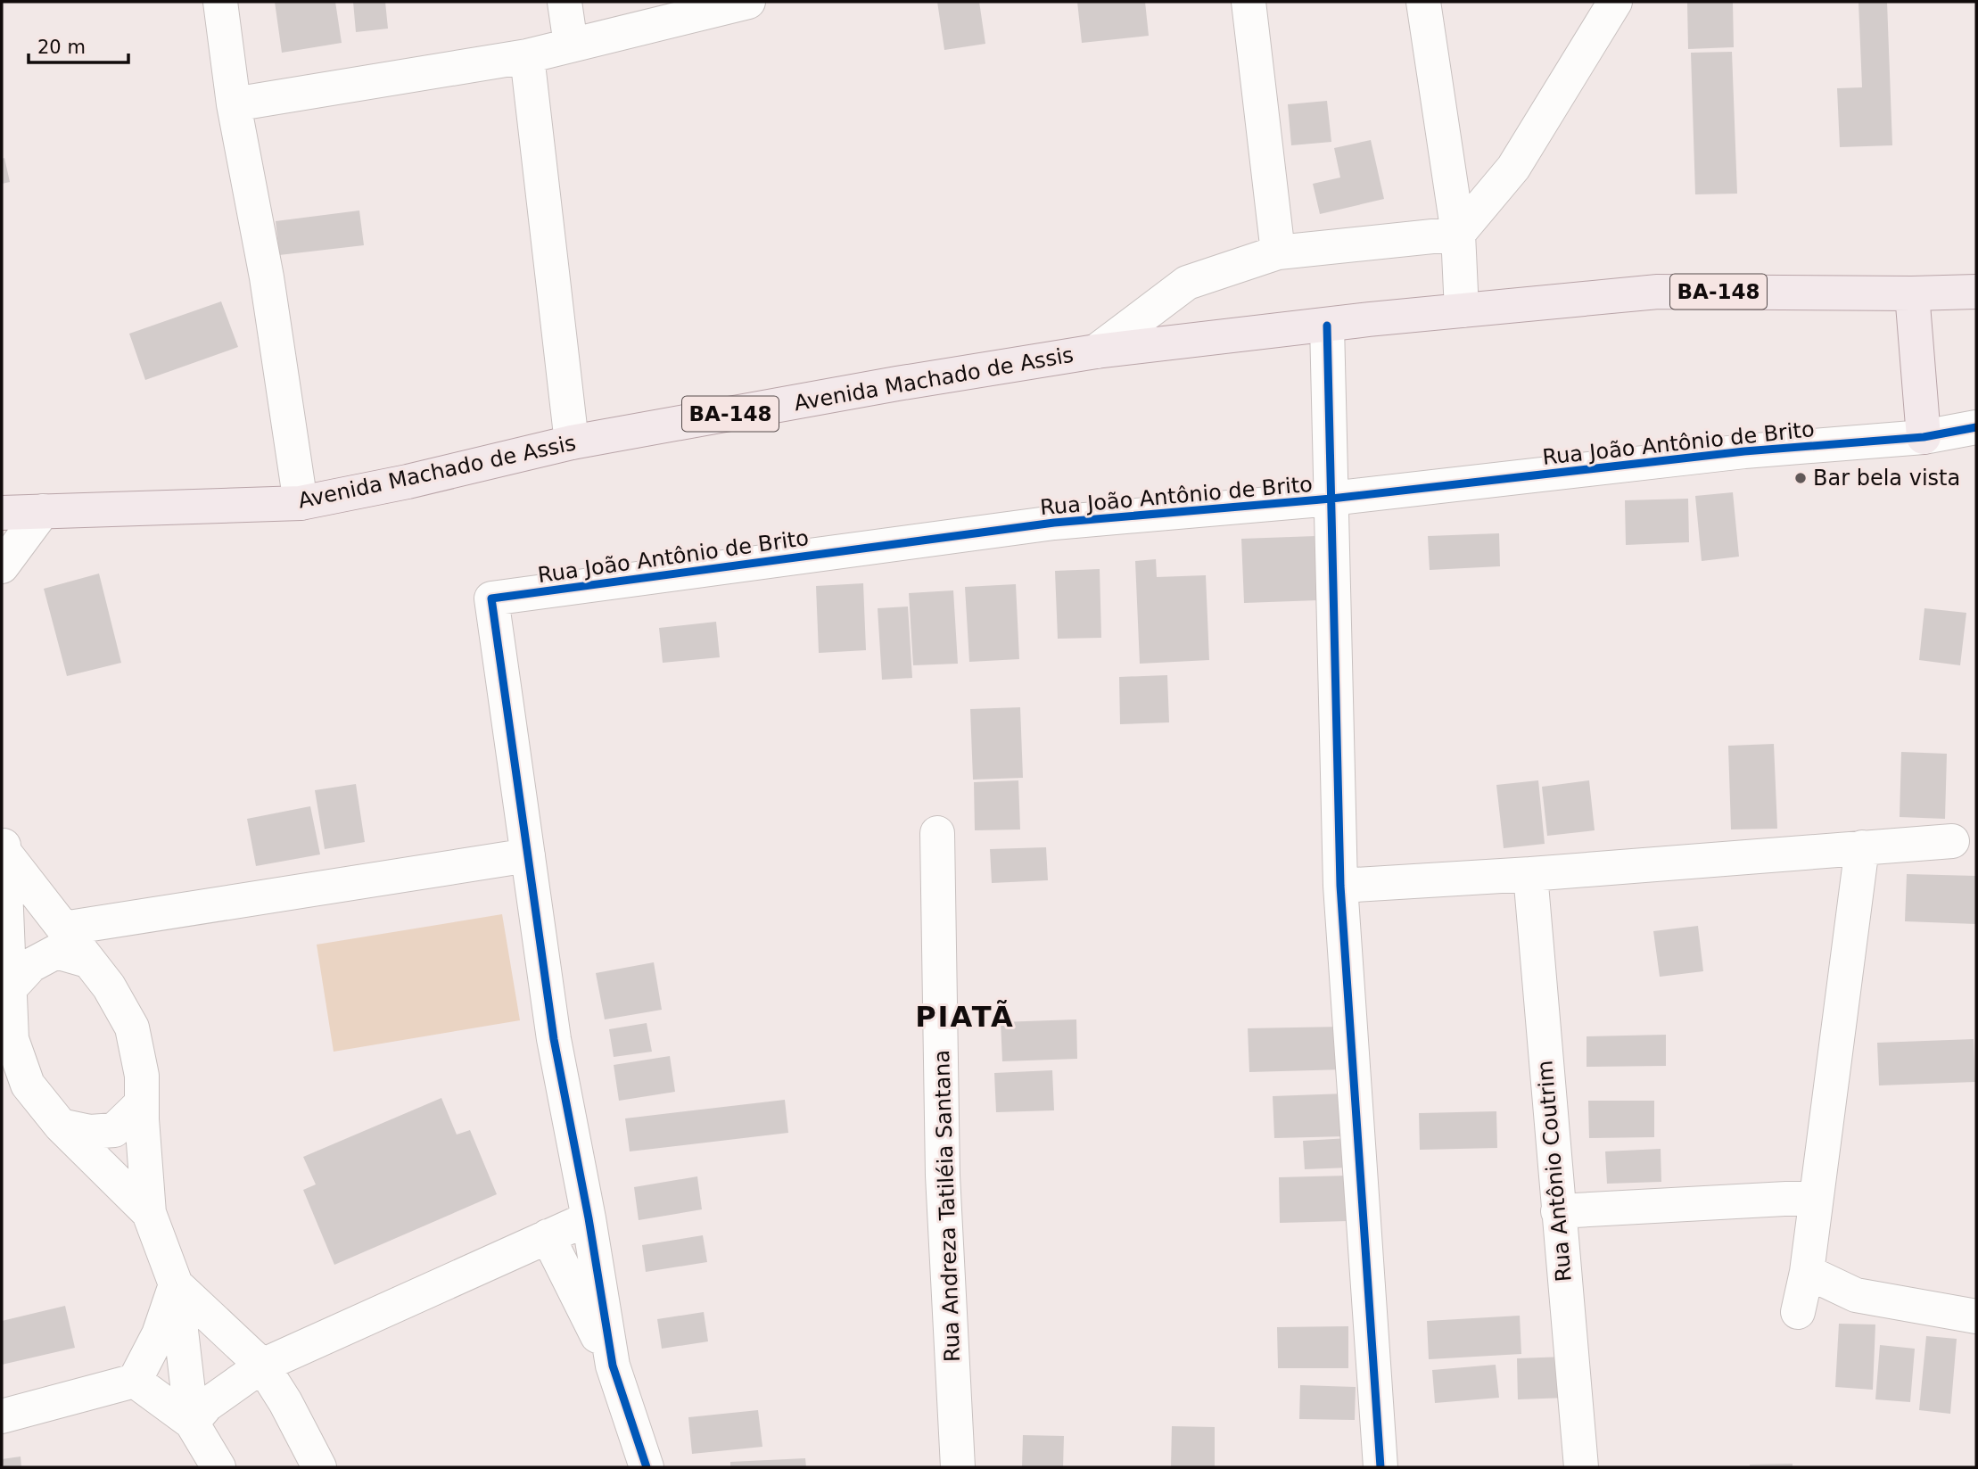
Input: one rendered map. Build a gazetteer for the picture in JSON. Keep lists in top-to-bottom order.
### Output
{
  "streets": {
    "main road": ["BA-148", "Avenida Machado de Assis"],
    "street": ["Rua João Antônio de Brito", "Rua Antônio Coutrim", "Rua Andreza Tatiléia Santana"]
  },
  "crossings": [
    ["BA-148", "Avenida Machado de Assis"]
  ],
  "districts": ["PIATÃ"],
  "places": ["Bar bela vista"],
  "scale_bar": "20 m"
}
